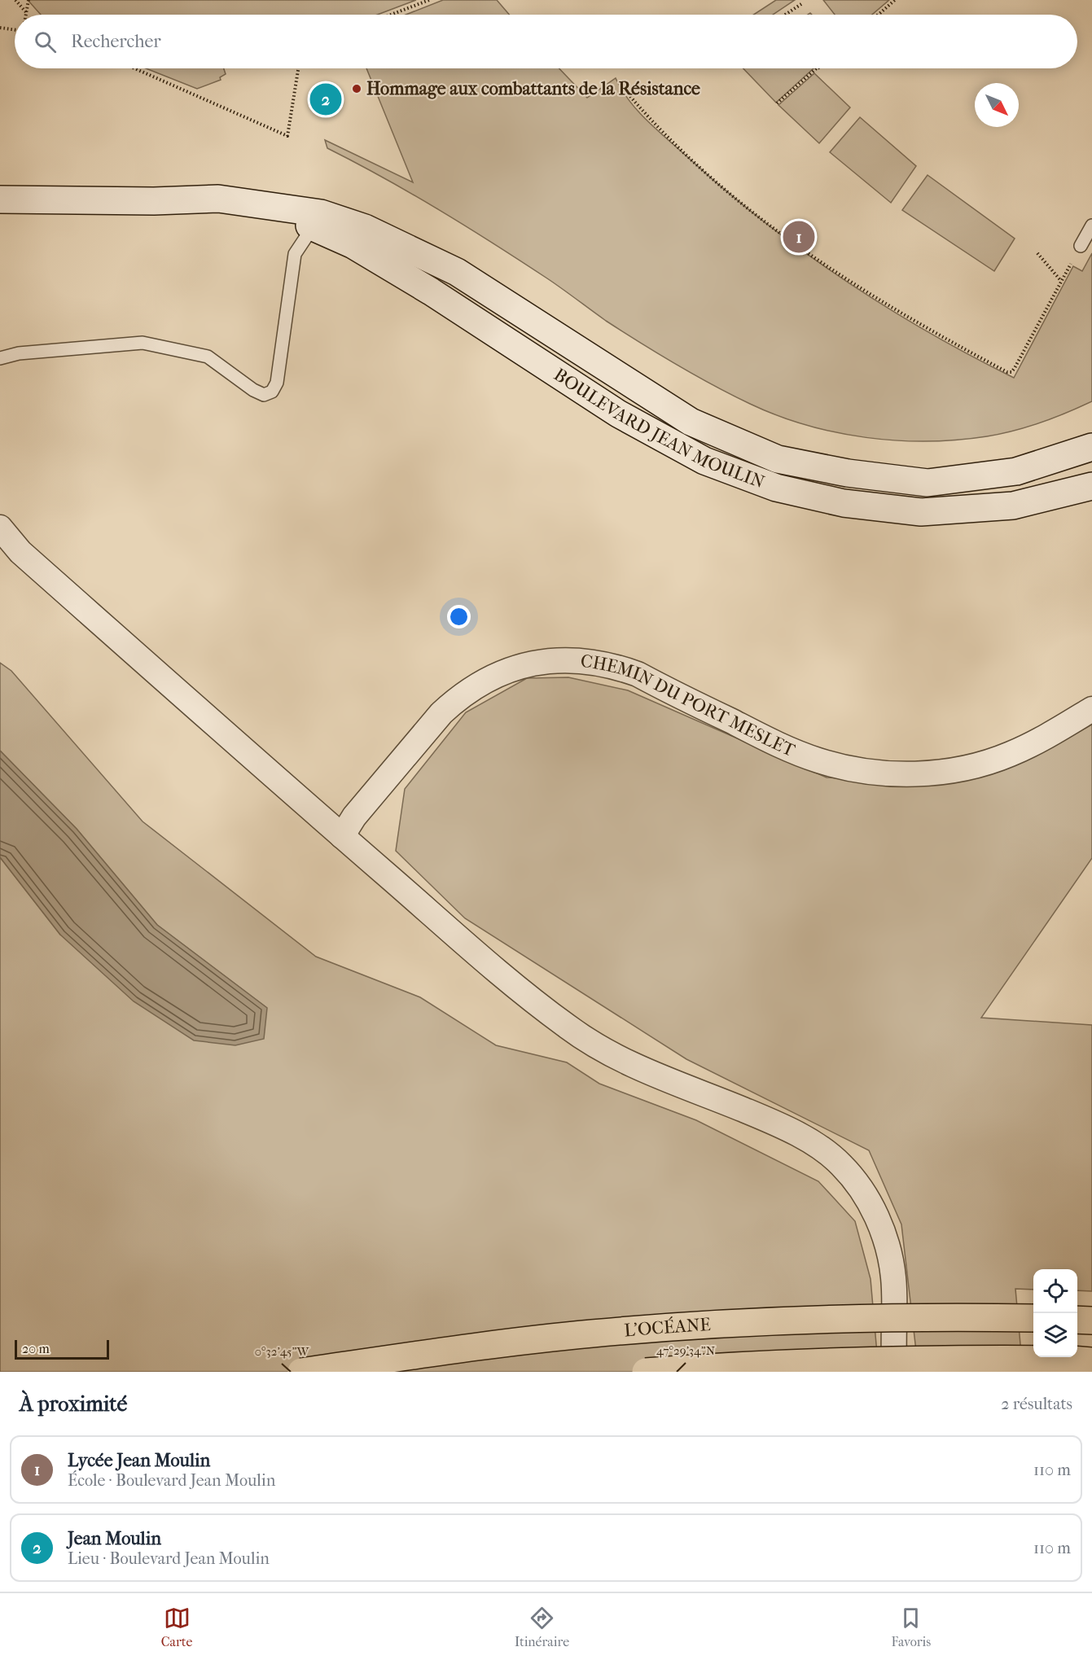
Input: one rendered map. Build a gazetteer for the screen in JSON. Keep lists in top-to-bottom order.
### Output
{
  "streets": {
    "highway": ["L’OCÉANE"],
    "main road": ["BOULEVARD JEAN MOULIN"],
    "street": ["CHEMIN DU PORT MESLET"]
  },
  "places": ["Hommage aux combattants de la Résistance"],
  "scale_bar": "20 m",
  "north": "bottom right",
  "page": {
    "search": "Rechercher",
    "pins": ["2", "1"],
    "scale": "20 m",
    "heading": ["À proximité", "2 résultats"],
    "list": [
      {
        "mark": "1",
        "name": "Lycée Jean Moulin",
        "note": "École · Boulevard Jean Moulin",
        "value": "110 m"
      },
      {
        "mark": "2",
        "name": "Jean Moulin",
        "note": "Lieu · Boulevard Jean Moulin",
        "value": "110 m"
      }
    ],
    "nav": ["Carte", "Itinéraire", "Favoris"]
  },
  "coordinates": ["47°29'34\"N", "0°32'45\"W"]
}
